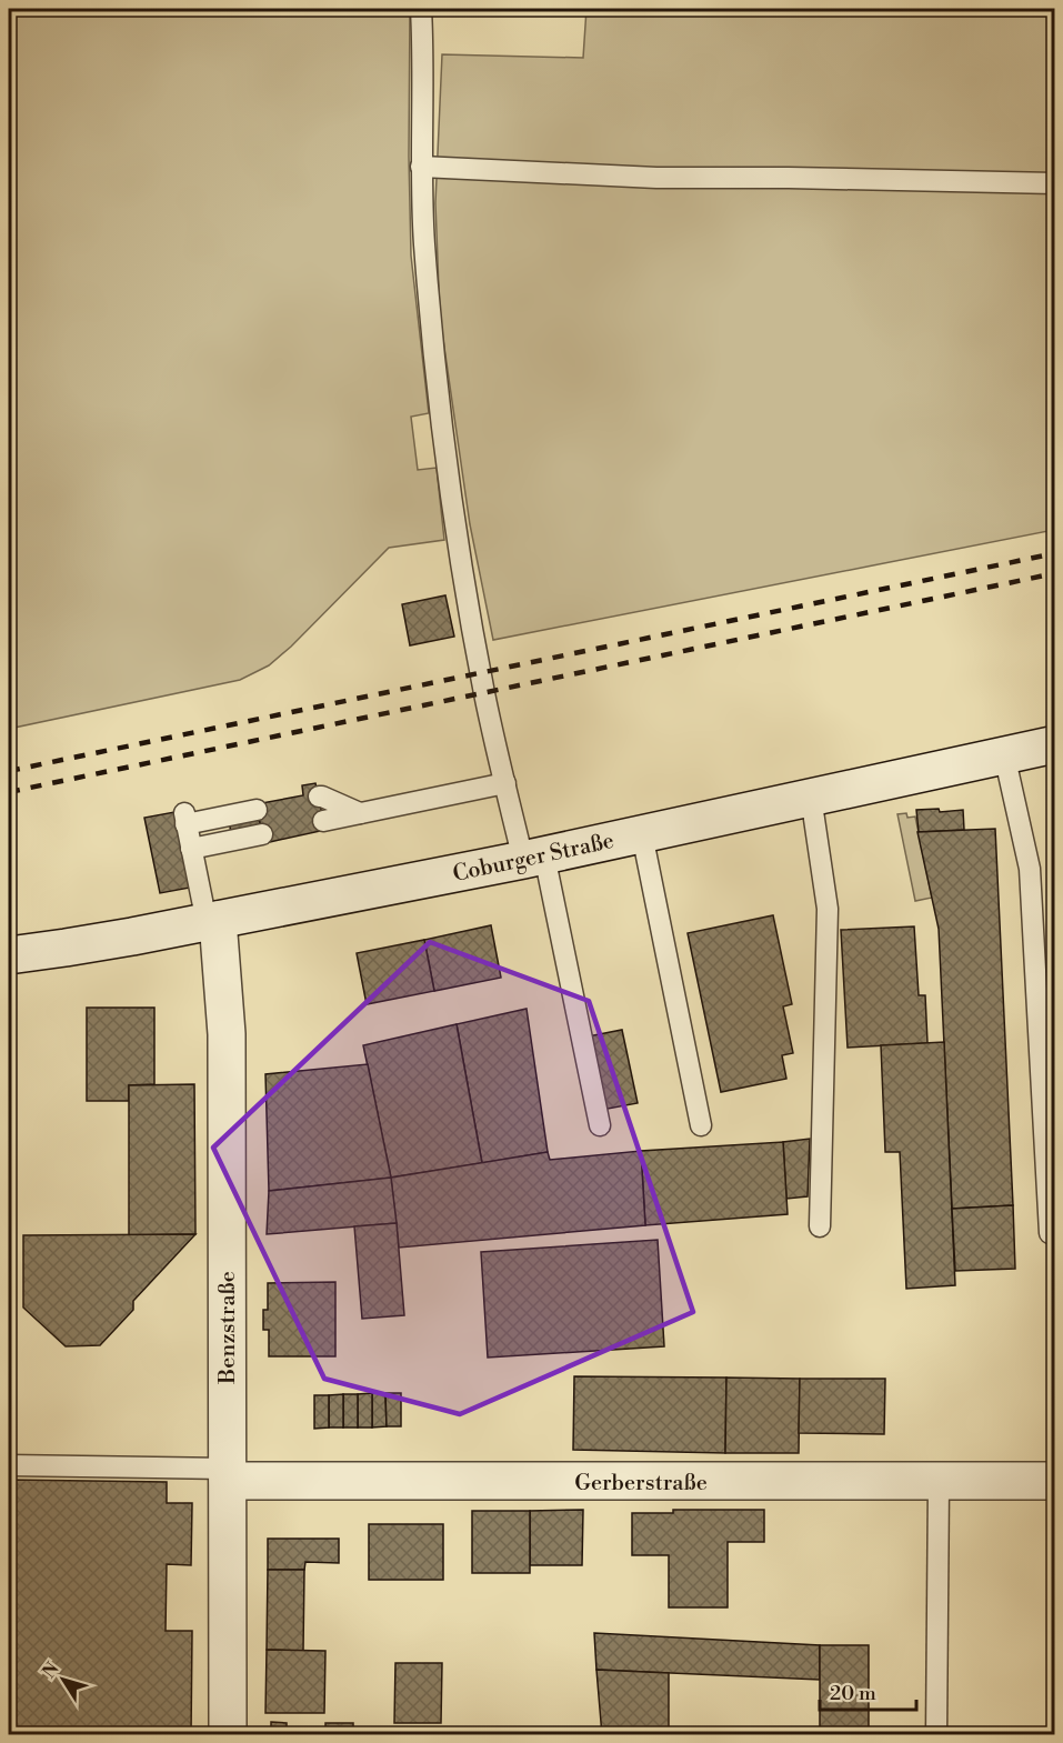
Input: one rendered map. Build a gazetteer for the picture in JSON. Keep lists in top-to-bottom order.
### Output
{
  "streets": {
    "street": ["Coburger Straße", "Benzstraße", "Gerberstraße"]
  },
  "crossings": [
    ["Coburger Straße", "Benzstraße"],
    ["Benzstraße", "Gerberstraße"]
  ],
  "scale_bar": "20 m",
  "north": "top left"
}
